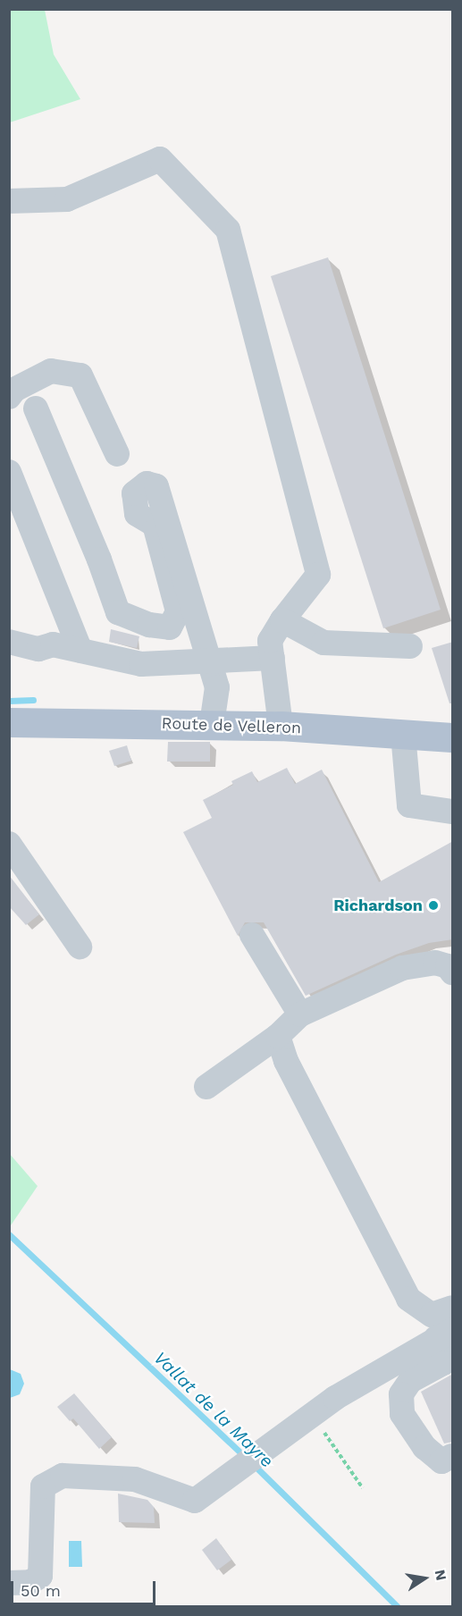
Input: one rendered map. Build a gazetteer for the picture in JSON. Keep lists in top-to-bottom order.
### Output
{
  "streets": {
    "main road": ["Route de Velleron"]
  },
  "water": ["Vallat de la Mayre"],
  "places": ["Richardson"],
  "scale_bar": "50 m",
  "north": "right"
}
